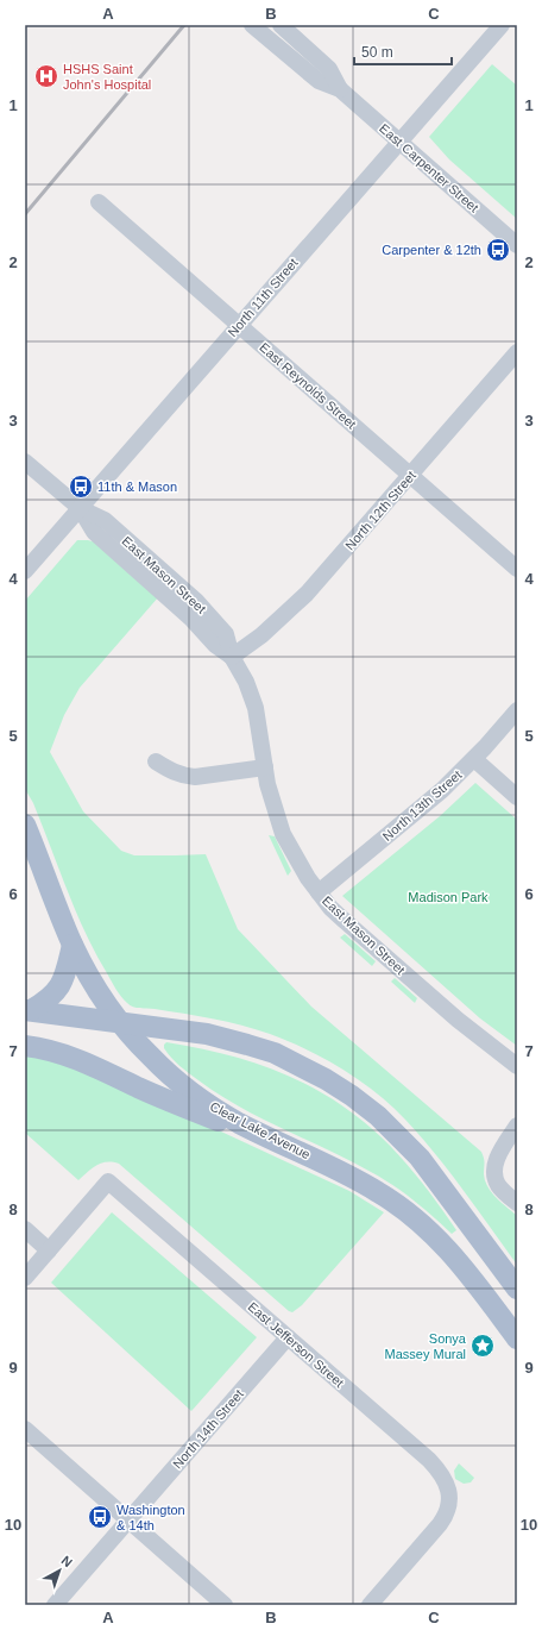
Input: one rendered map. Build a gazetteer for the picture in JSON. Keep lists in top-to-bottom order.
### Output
{
  "streets": {
    "main road": ["Clear Lake Avenue"],
    "street": [
      "East Carpenter Street",
      "North 11th Street",
      "East Reynolds Street",
      "North 12th Street",
      "East Mason Street",
      "North 13th Street",
      "East Jefferson Street",
      "North 14th Street"
    ]
  },
  "crossings": [
    ["East Carpenter Street", "North 11th Street"],
    ["North 11th Street", "East Reynolds Street"],
    ["North 11th Street", "East Mason Street"],
    ["East Reynolds Street", "North 12th Street"],
    ["North 12th Street", "East Mason Street"],
    ["East Mason Street", "North 13th Street"],
    ["East Jefferson Street", "North 14th Street"]
  ],
  "parks": ["Madison Park"],
  "places": {
    "hospital": ["HSHS Saint John's Hospital"],
    "bus stop": ["Carpenter & 12th", "11th & Mason", "Washington & 14th"],
    "place": ["Sonya Massey Mural"]
  },
  "scale_bar": "50 m",
  "north": "top right",
  "grid": {
    "columns": ["A", "B", "C"],
    "rows": [
      "1",
      "2",
      "3",
      "4",
      "5",
      "6",
      "7",
      "8",
      "9",
      "10"
    ]
  }
}
